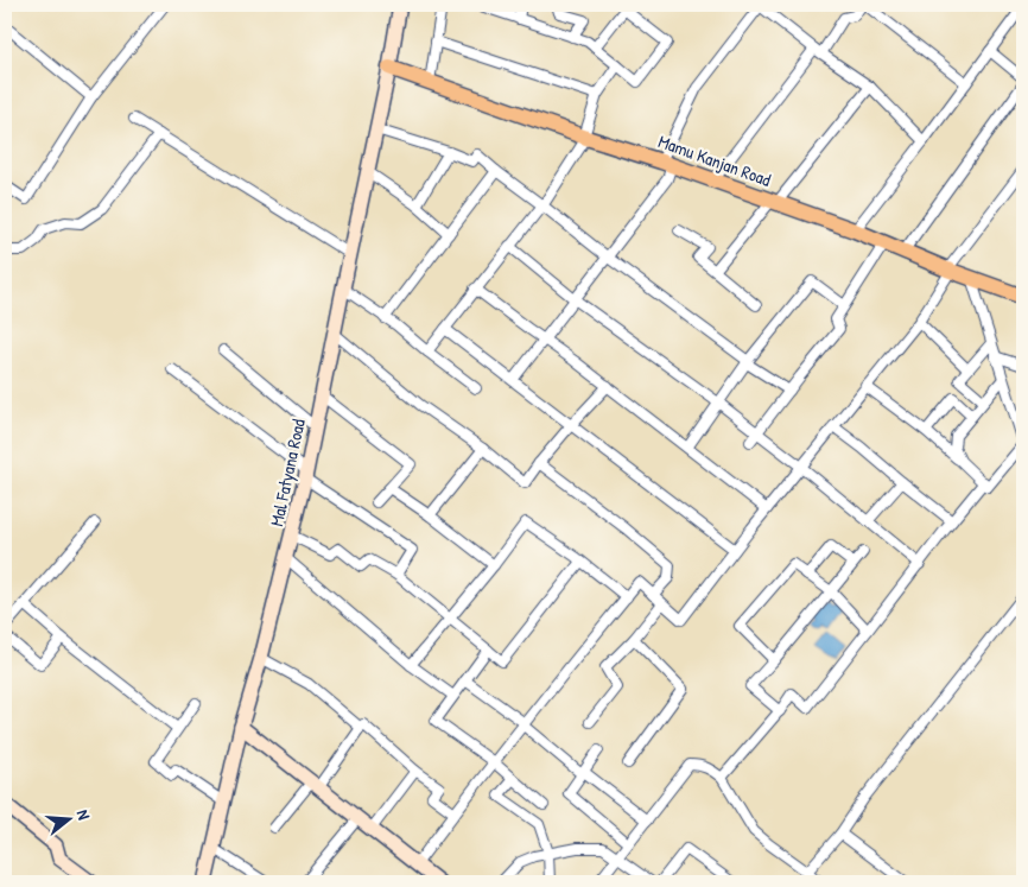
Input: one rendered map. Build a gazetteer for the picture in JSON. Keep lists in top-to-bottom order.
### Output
{
  "streets": {
    "main road": ["Mamu Kanjan Road", "Mal Fatyana Road"]
  },
  "crossings": [
    ["Mamu Kanjan Road", "Mal Fatyana Road"]
  ],
  "north": "right"
}
